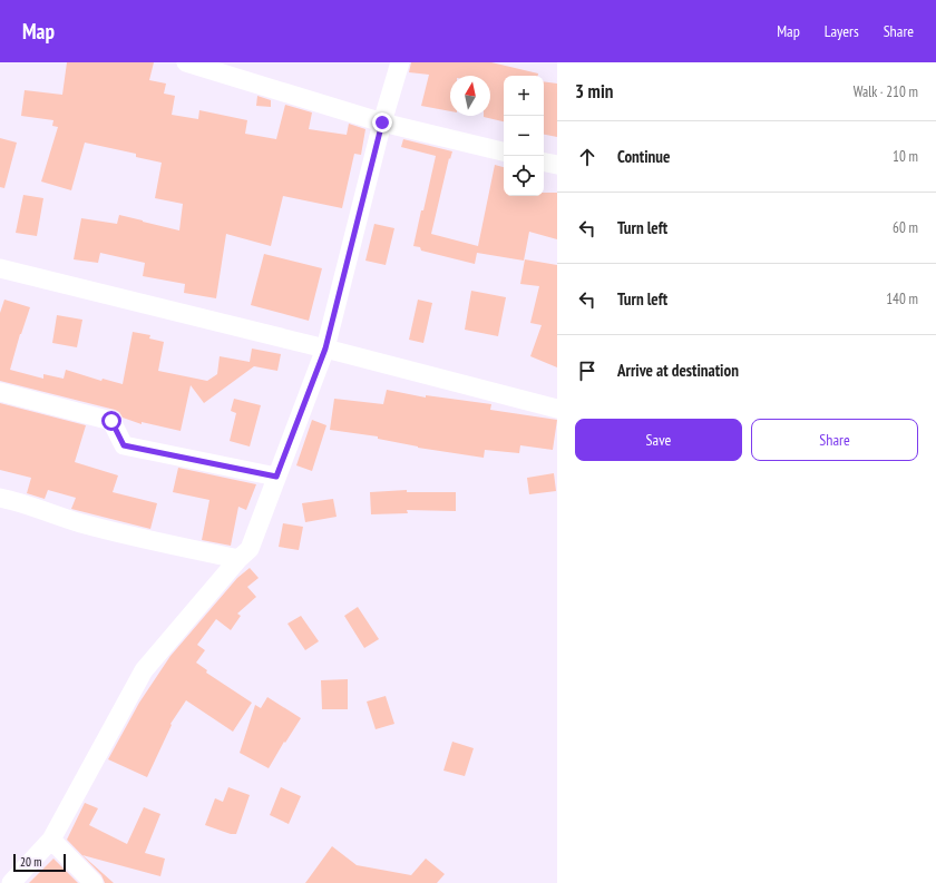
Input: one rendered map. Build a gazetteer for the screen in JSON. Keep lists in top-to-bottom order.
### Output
{
  "scale_bar": "20 m",
  "north": "top",
  "page": {
    "header": "Map",
    "nav": ["Map", "Layers", "Share"],
    "heading": ["3 min", "Walk · 210 m"],
    "map_buttons": ["+", "−"],
    "list": [
      ["Continue", "10 m"],
      ["Turn left", "60 m"],
      ["Turn left", "140 m"],
      "Arrive at destination"
    ],
    "buttons": ["Save", "Share"],
    "scale": "20 m"
  }
}
